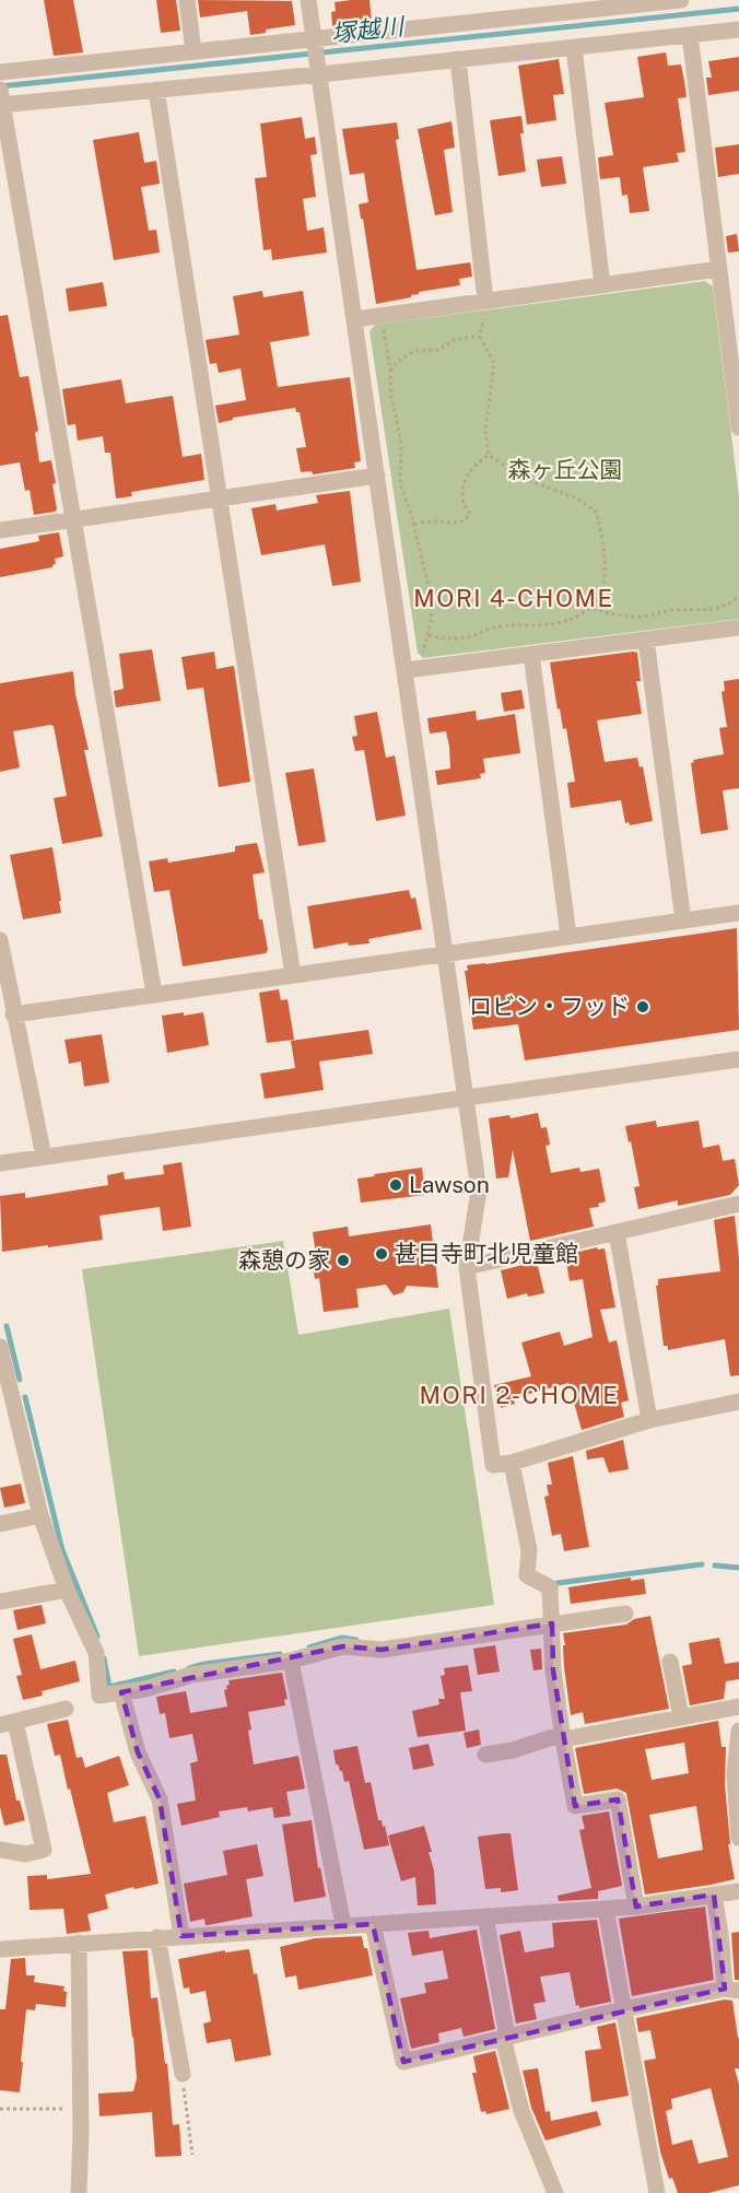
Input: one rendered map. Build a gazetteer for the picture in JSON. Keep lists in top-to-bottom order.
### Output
{
  "districts": ["MORI 4-CHOME", "MORI 2-CHOME"],
  "water": ["塚越川"],
  "parks": ["森ヶ丘公園"],
  "places": [
    "ロビン・フッド",
    "Lawson",
    "甚目寺町北児童館",
    "森憩の家"
  ]
}
